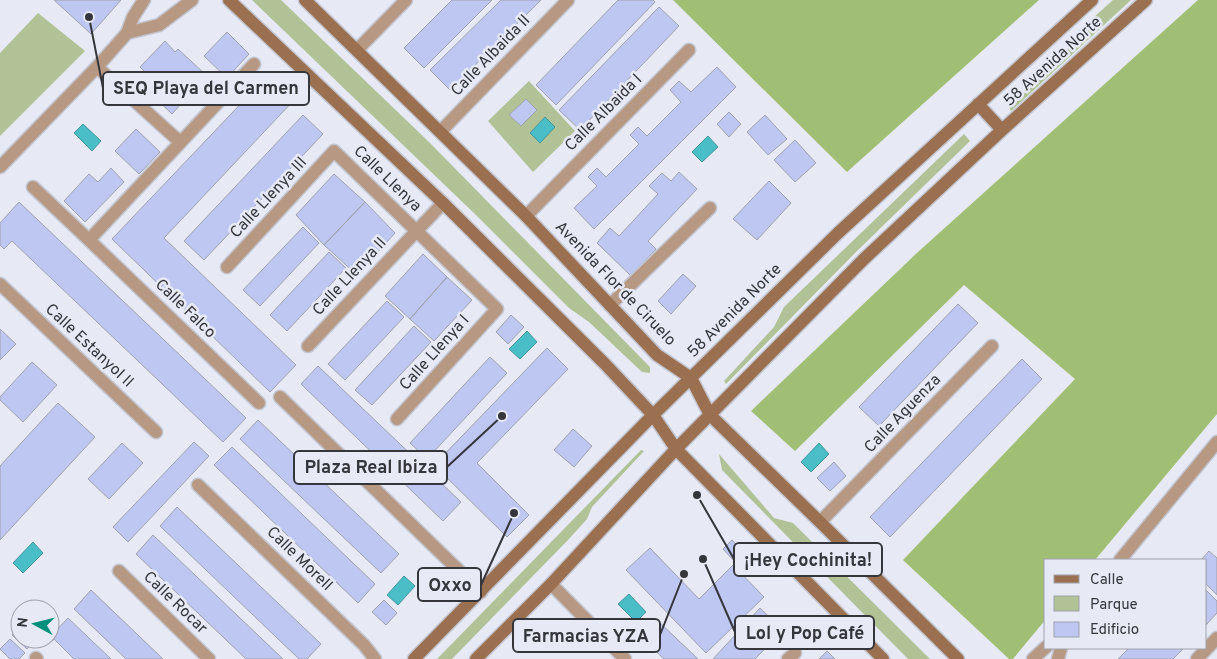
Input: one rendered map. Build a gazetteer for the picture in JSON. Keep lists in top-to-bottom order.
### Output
{
  "streets": {
    "main road": ["58 Avenida Norte", "Avenida Flor de Ciruelo"],
    "street": [
      "Calle Albaida II",
      "Calle Albaida I",
      "Calle Llenya",
      "Calle Llenya III",
      "Calle Llenya II",
      "Calle Falco",
      "Calle Estanyol II",
      "Calle Llenya I",
      "Calle Aguenza",
      "Calle Morell",
      "Calle Rocar"
    ]
  },
  "crossings": [
    ["Calle Albaida II", "Avenida Flor de Ciruelo"],
    ["58 Avenida Norte", "Avenida Flor de Ciruelo"],
    ["Calle Albaida I", "Avenida Flor de Ciruelo"],
    ["Calle Llenya", "Calle Llenya III"],
    ["Calle Llenya", "Calle Llenya II"],
    ["Calle Llenya", "Calle Llenya I"],
    ["Avenida Flor de Ciruelo", "Calle Aguenza"]
  ],
  "places": [
    "SEQ Playa del Carmen",
    "Plaza Real Ibiza",
    "¡Hey Cochinita!",
    "Oxxo",
    "Lol y Pop Café",
    "Farmacias YZA"
  ],
  "legend": ["Calle", "Parque", "Edificio"],
  "north": "left"
}
